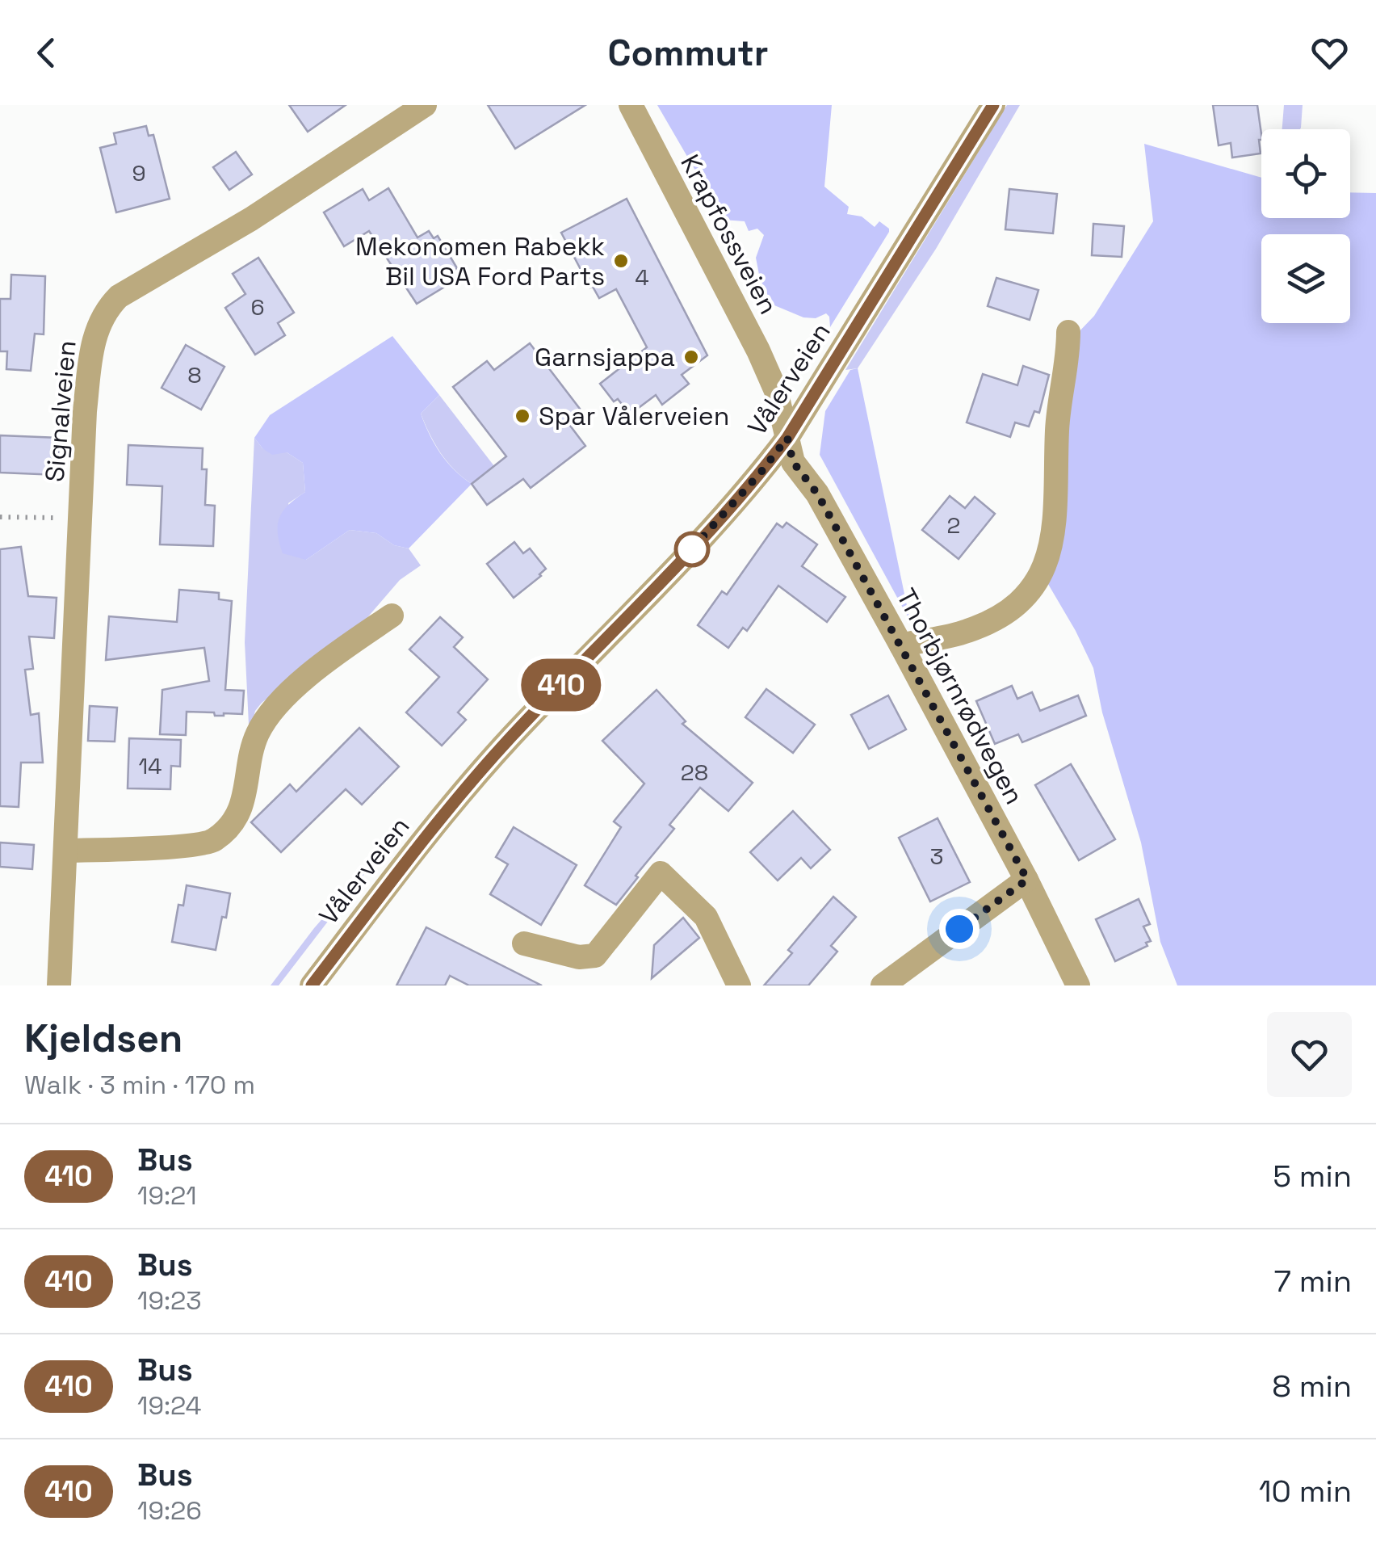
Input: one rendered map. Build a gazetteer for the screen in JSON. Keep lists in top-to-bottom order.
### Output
{
  "streets": {
    "street": [
      "Krapfossveien",
      "Vålerveien",
      "Signalveien",
      "Thorbjørnrødvegen"
    ]
  },
  "crossings": [
    ["Krapfossveien", "Vålerveien"],
    ["Krapfossveien", "Thorbjørnrødvegen"],
    ["Vålerveien", "Thorbjørnrødvegen"]
  ],
  "places": ["Mekonomen Rabekk Bil USA Ford Parts", "Garnsjappa", "Spar Vålerveien"],
  "lines": ["bus line 410"],
  "house_numbers": [
    "9",
    "4",
    "6",
    "8",
    "2",
    "14",
    "28",
    "3"
  ],
  "page": {
    "header": "Commutr",
    "on_map": "410",
    "heading": ["Kjeldsen", "Walk · 3 min · 170 m"],
    "list": [
      {
        "mark": "410",
        "name": "Bus",
        "note": "19:21",
        "value": "5 min"
      },
      {
        "mark": "410",
        "name": "Bus",
        "note": "19:23",
        "value": "7 min"
      },
      {
        "mark": "410",
        "name": "Bus",
        "note": "19:24",
        "value": "8 min"
      },
      {
        "mark": "410",
        "name": "Bus",
        "note": "19:26",
        "value": "10 min"
      }
    ]
  }
}
